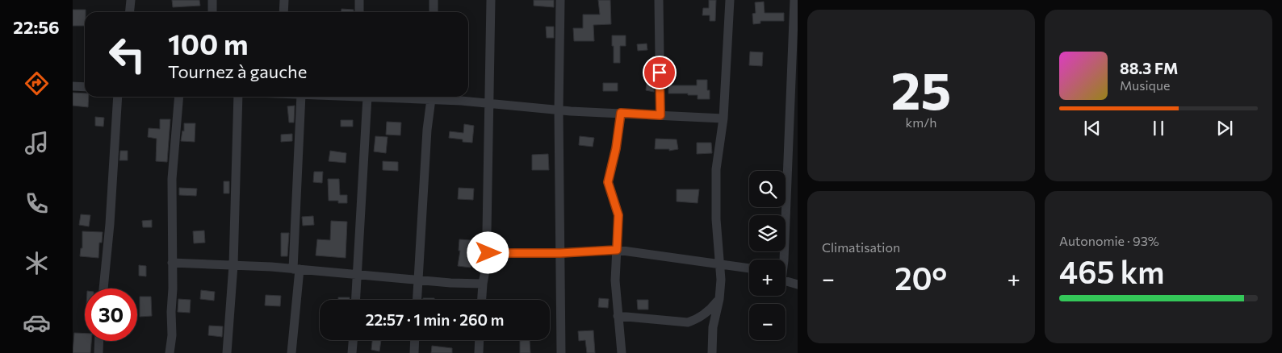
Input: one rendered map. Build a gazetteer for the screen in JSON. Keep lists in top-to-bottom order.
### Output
{
  "page": {
    "tabs": "22:56",
    "tile": [
      ["25", "km/h"],
      "Climatisation",
      ["Autonomie · 93%", "465 km"]
    ],
    "turn": ["100 m", "Tournez à gauche"],
    "song": ["88.3 FM", "Musique"],
    "map_buttons": ["+", "−"],
    "heat": ["−", "20°", "+"],
    "limit": "30",
    "trip": "22:57 · 1 min · 260 m"
  }
}
